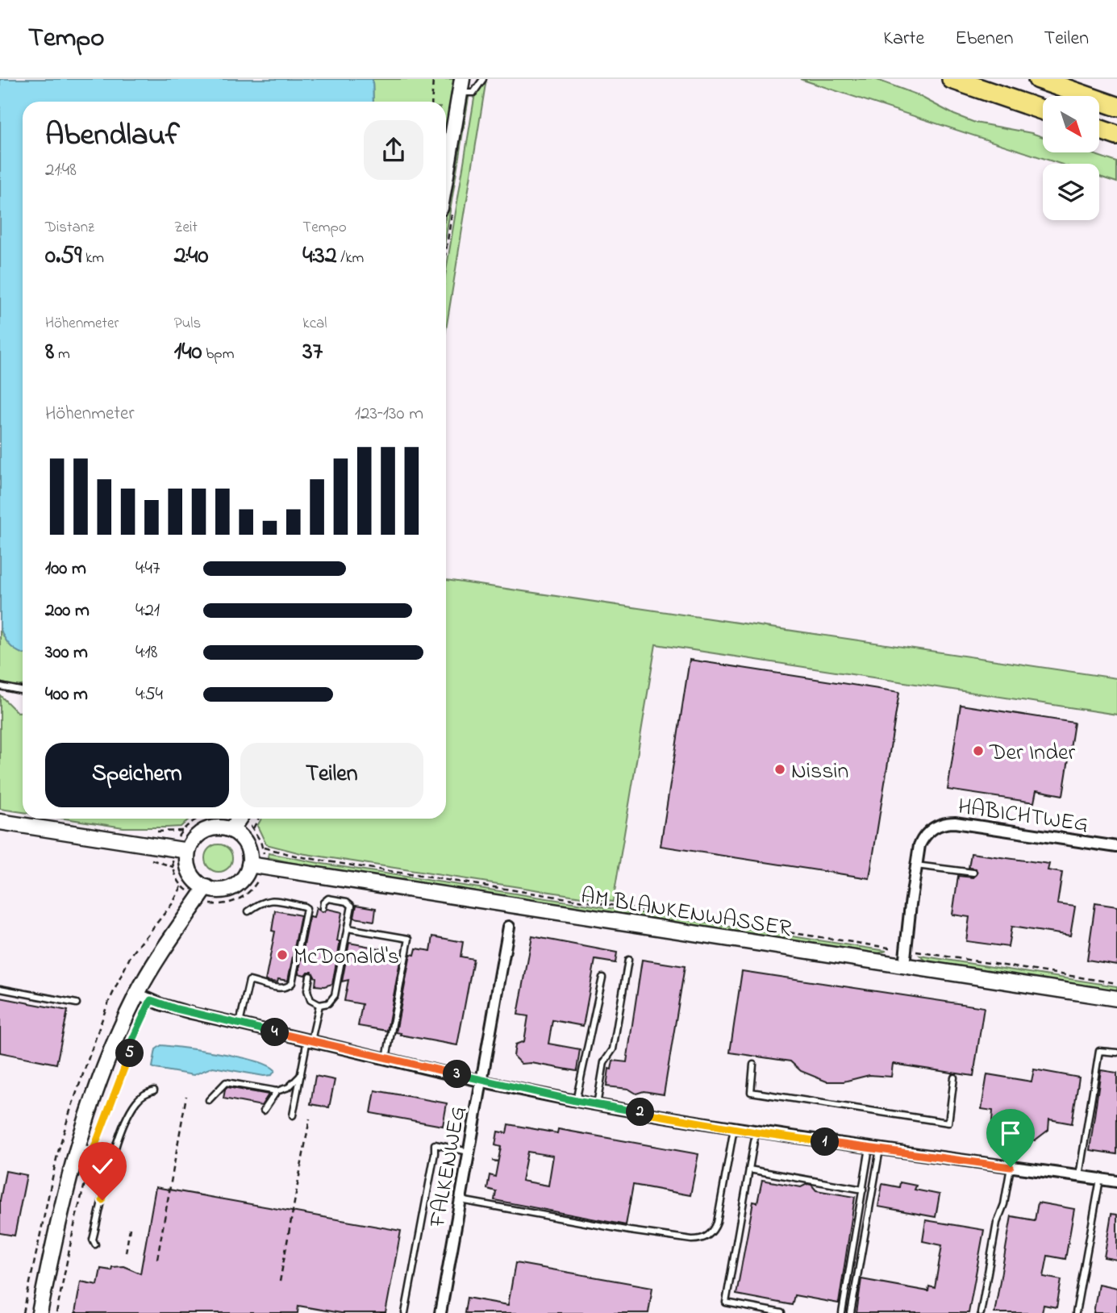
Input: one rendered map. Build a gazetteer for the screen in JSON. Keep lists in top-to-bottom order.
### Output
{
  "streets": {
    "street": ["HABICHTWEG", "AM BLANKENWASSER", "FALKENWEG"]
  },
  "crossings": [
    ["HABICHTWEG", "AM BLANKENWASSER"]
  ],
  "places": ["Der Inder", "Nissin", "McDonald's"],
  "north": "bottom right",
  "page": {
    "header": "Tempo",
    "nav": ["Karte", "Ebenen", "Teilen"],
    "heading": ["Abendlauf", "21:48"],
    "stats": [
      ["Distanz", "0.59 km"],
      ["Zeit", "2:40"],
      ["Tempo", "4:32 /km"],
      ["Höhenmeter", "8 m"],
      ["Puls", "140 bpm"],
      ["kcal", "37"]
    ],
    "chart": ["Höhenmeter", "123–130 m"],
    "list": [
      {
        "name": "100 m",
        "note": "4:47"
      },
      {
        "name": "200 m",
        "note": "4:21"
      },
      {
        "name": "300 m",
        "note": "4:18"
      },
      {
        "name": "400 m",
        "note": "4:54"
      }
    ],
    "buttons": ["Speichern", "Teilen"],
    "pins": [
      "4",
      "5",
      "3",
      "2",
      "1"
    ]
  }
}
